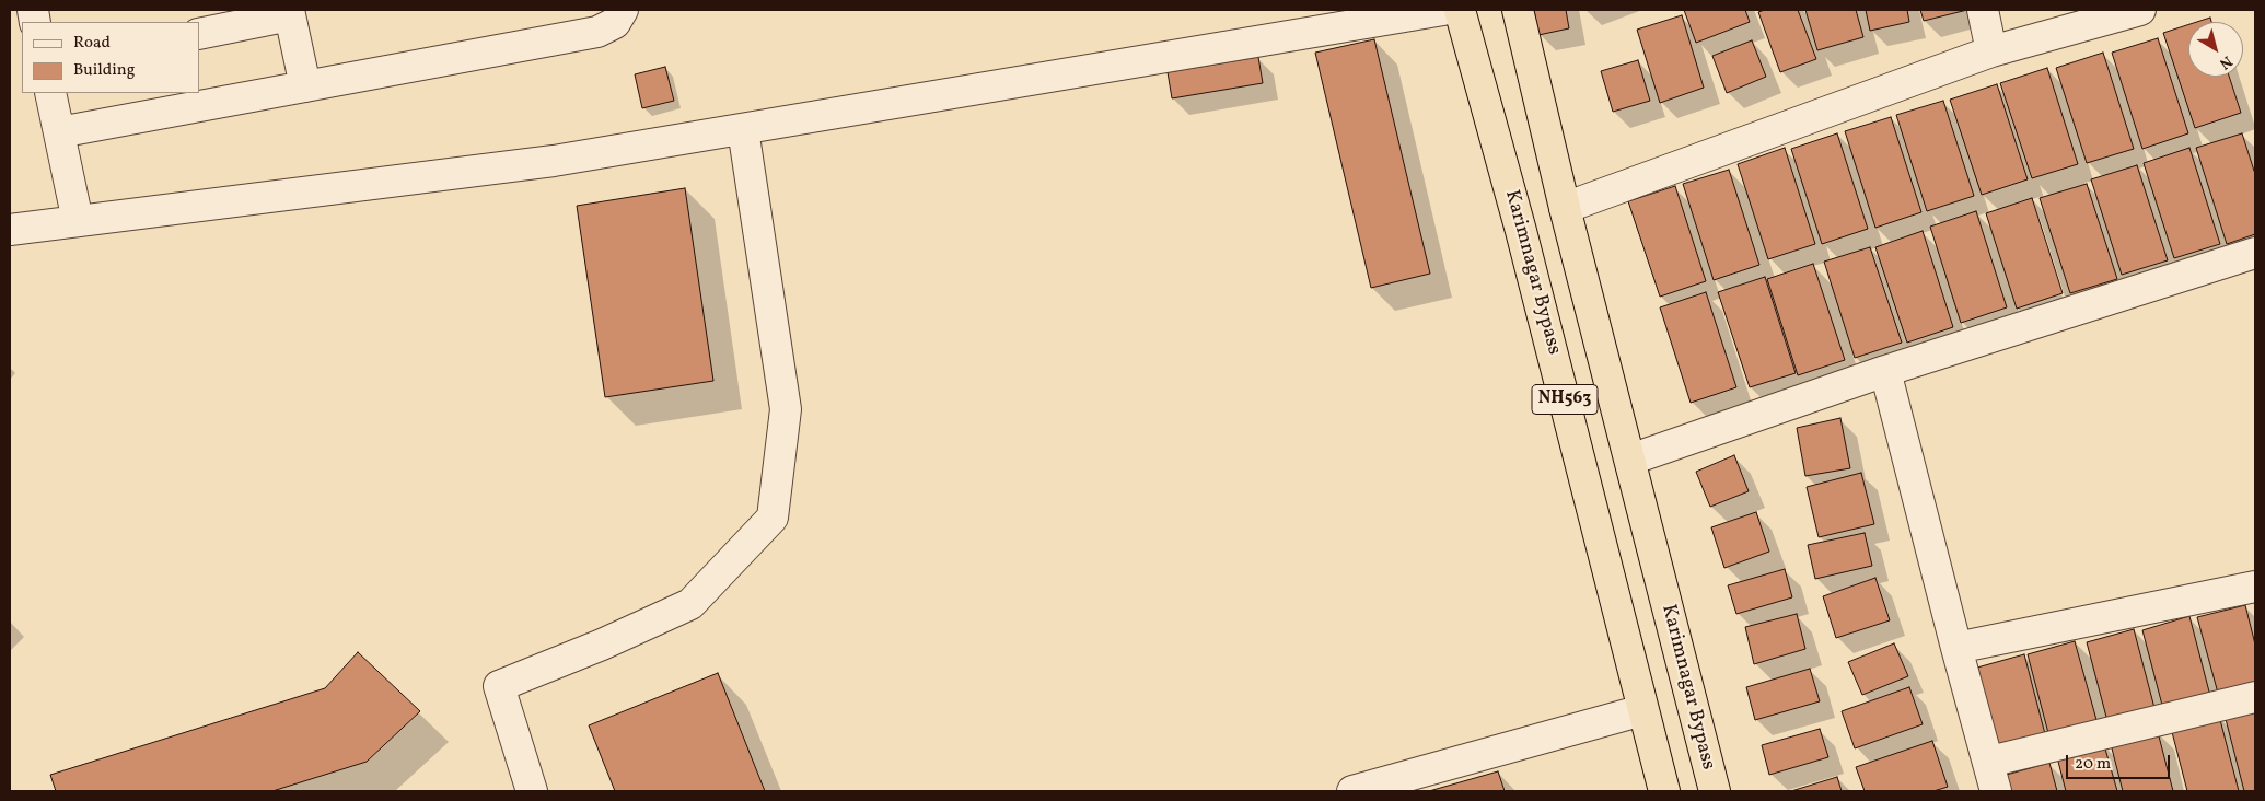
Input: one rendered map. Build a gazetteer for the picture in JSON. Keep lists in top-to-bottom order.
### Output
{
  "streets": {
    "highway": ["Karimnagar Bypass", "NH563"]
  },
  "legend": ["Road", "Building"],
  "scale_bar": "20 m",
  "north": "bottom right"
}
